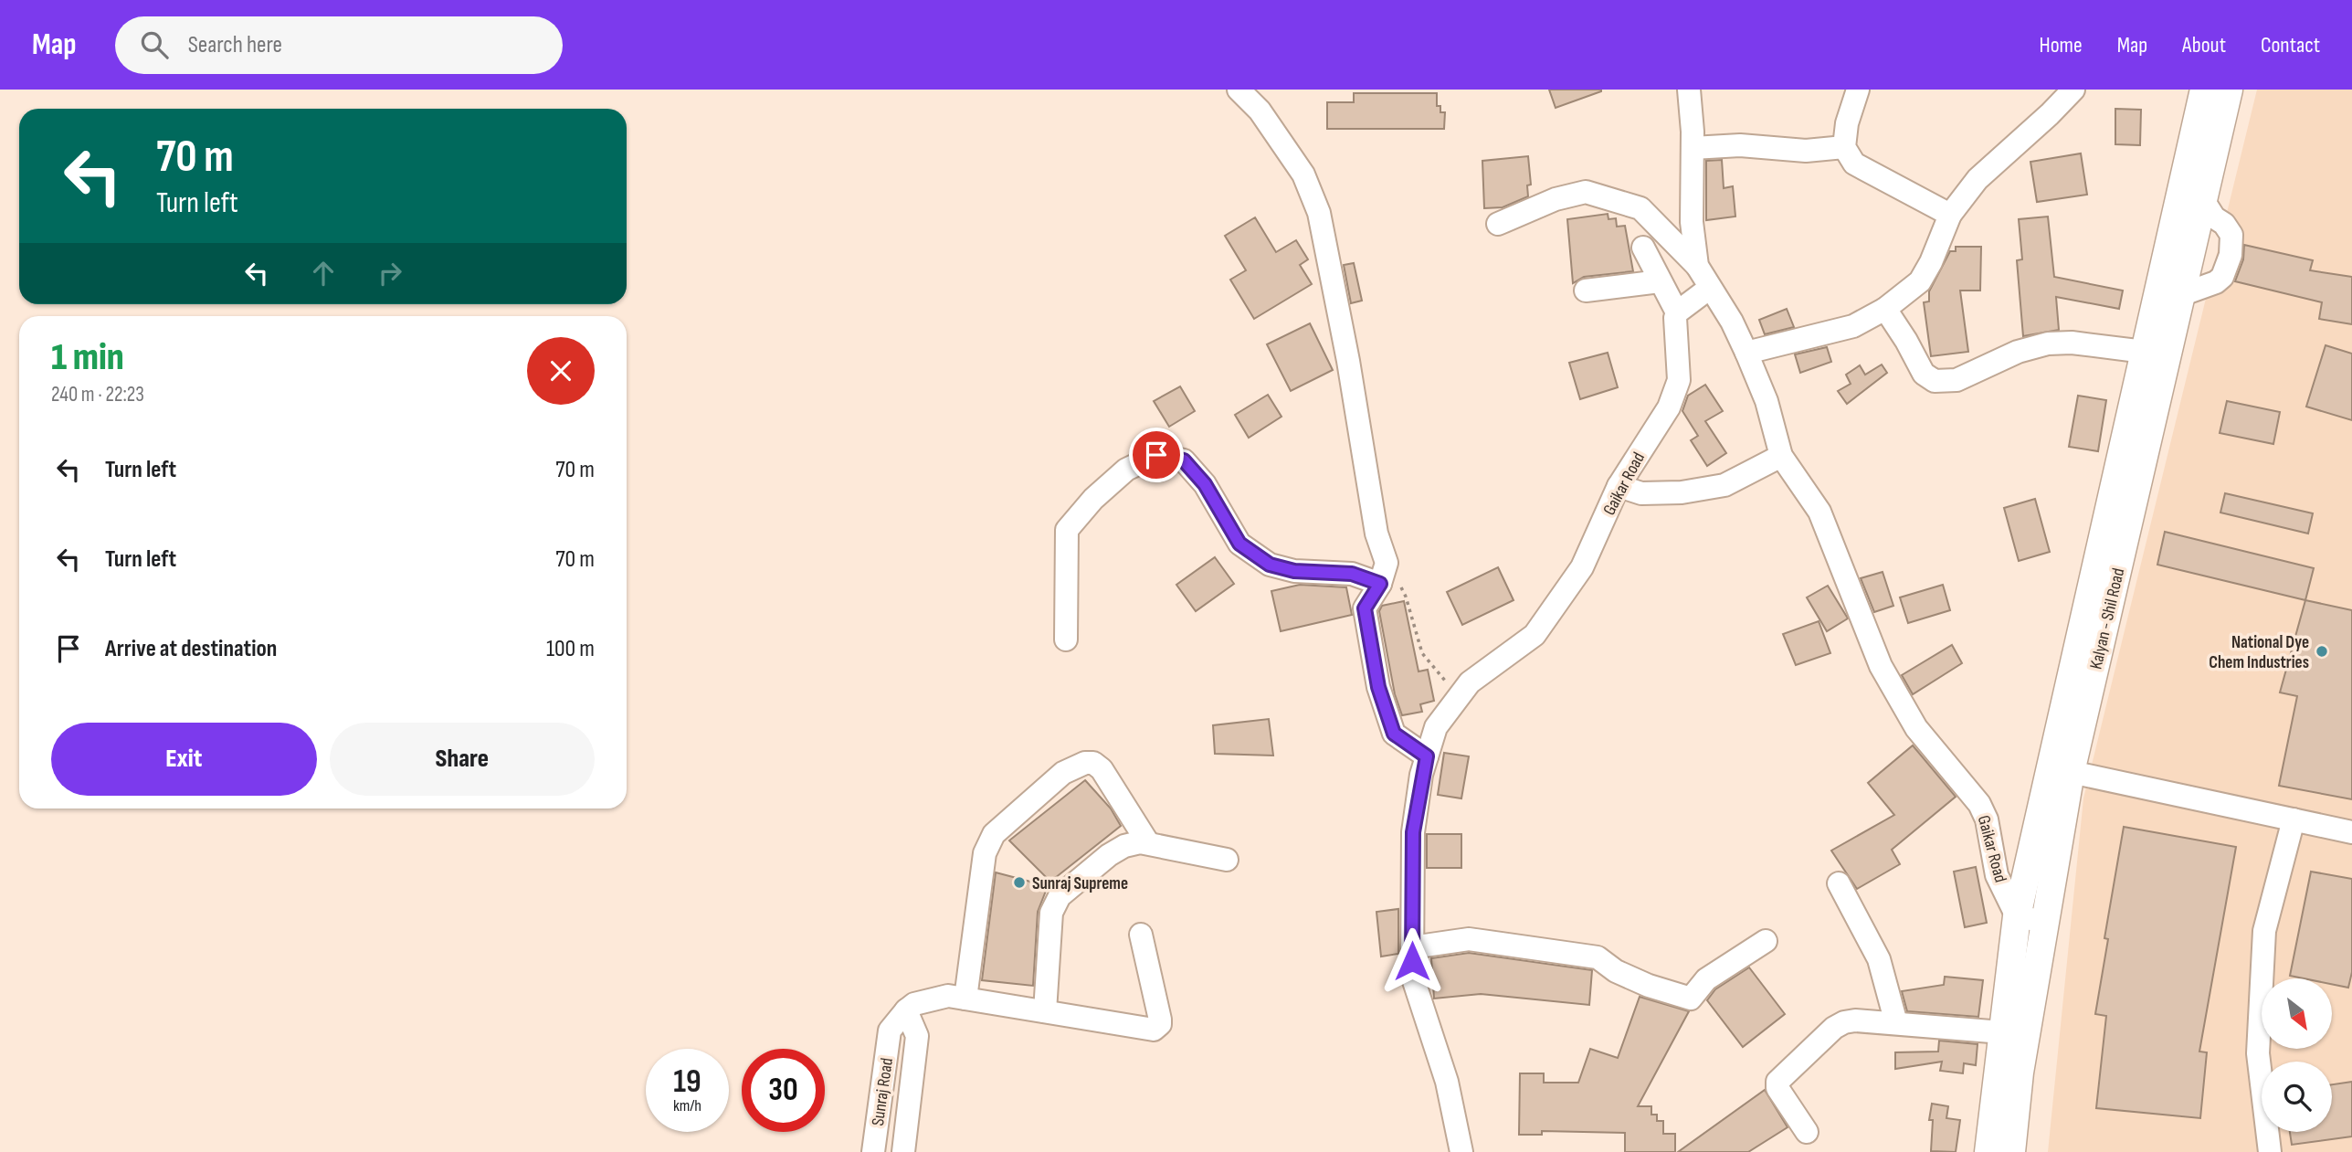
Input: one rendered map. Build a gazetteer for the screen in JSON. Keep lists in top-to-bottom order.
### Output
{
  "streets": {
    "main road": ["Kalyan - Shil Road"],
    "street": ["Gaikar Road", "Sunraj Road"]
  },
  "crossings": [
    ["Gaikar Road", "Kalyan - Shil Road"]
  ],
  "places": ["National Dye Chem Industries", "Sunraj Supreme"],
  "north": "bottom right",
  "page": {
    "header": "Map",
    "search": "Search here",
    "nav": [
      "Home",
      "Map",
      "About",
      "Contact"
    ],
    "turn": ["70 m", "Turn left"],
    "heading": ["1 min", "240 m · 22:23"],
    "list": [
      {
        "name": "Turn left",
        "value": "70 m"
      },
      {
        "name": "Turn left",
        "value": "70 m"
      },
      {
        "name": "Arrive at destination",
        "value": "100 m"
      }
    ],
    "buttons": ["Exit", "Share"],
    "speed": "19 km/h",
    "limit": "30"
  }
}
